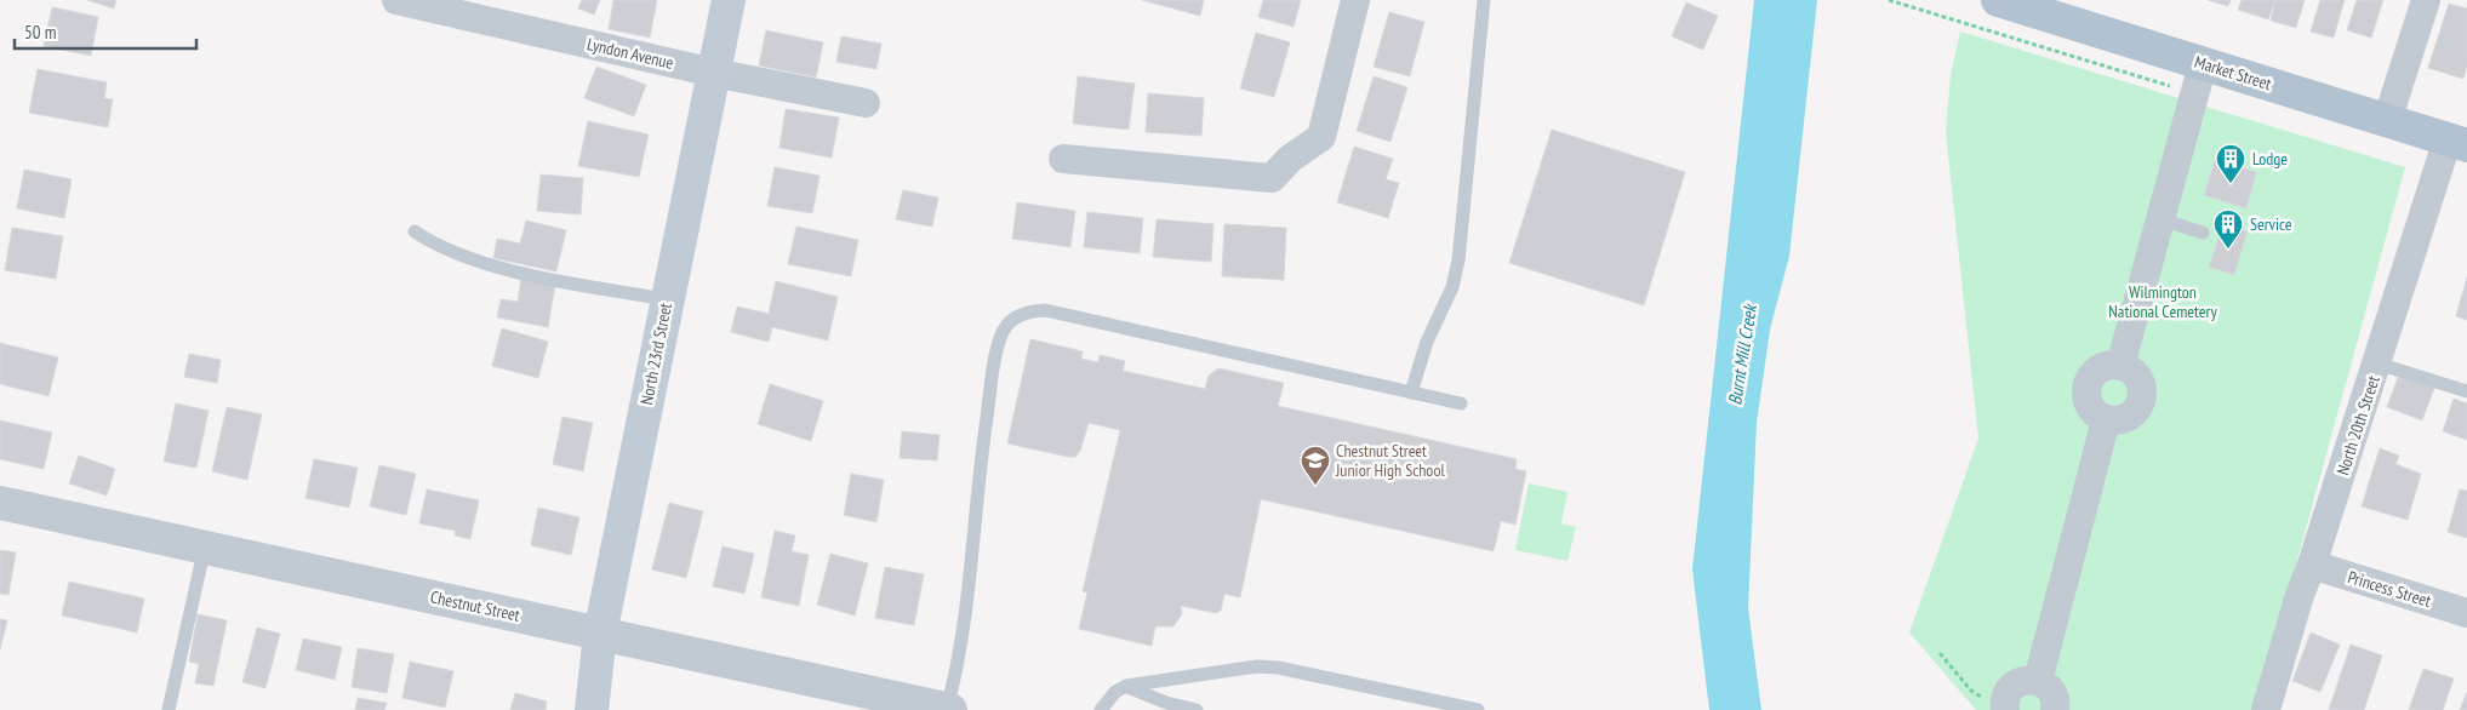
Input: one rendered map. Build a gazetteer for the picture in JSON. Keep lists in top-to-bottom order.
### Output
{
  "streets": {
    "main road": ["Market Street", "North 23rd Street"],
    "street": [
      "Lyndon Avenue",
      "North 20th Street",
      "Princess Street",
      "Chestnut Street"
    ]
  },
  "crossings": [
    ["Lyndon Avenue", "North 23rd Street"],
    ["Market Street", "North 20th Street"],
    ["North 23rd Street", "Chestnut Street"],
    ["North 20th Street", "Princess Street"]
  ],
  "water": ["Burnt Mill Creek"],
  "parks": ["Wilmington National Cemetery"],
  "places": {
    "building": ["Lodge", "Service"],
    "school or university": ["Chestnut Street Junior High School"]
  },
  "scale_bar": "50 m"
}
